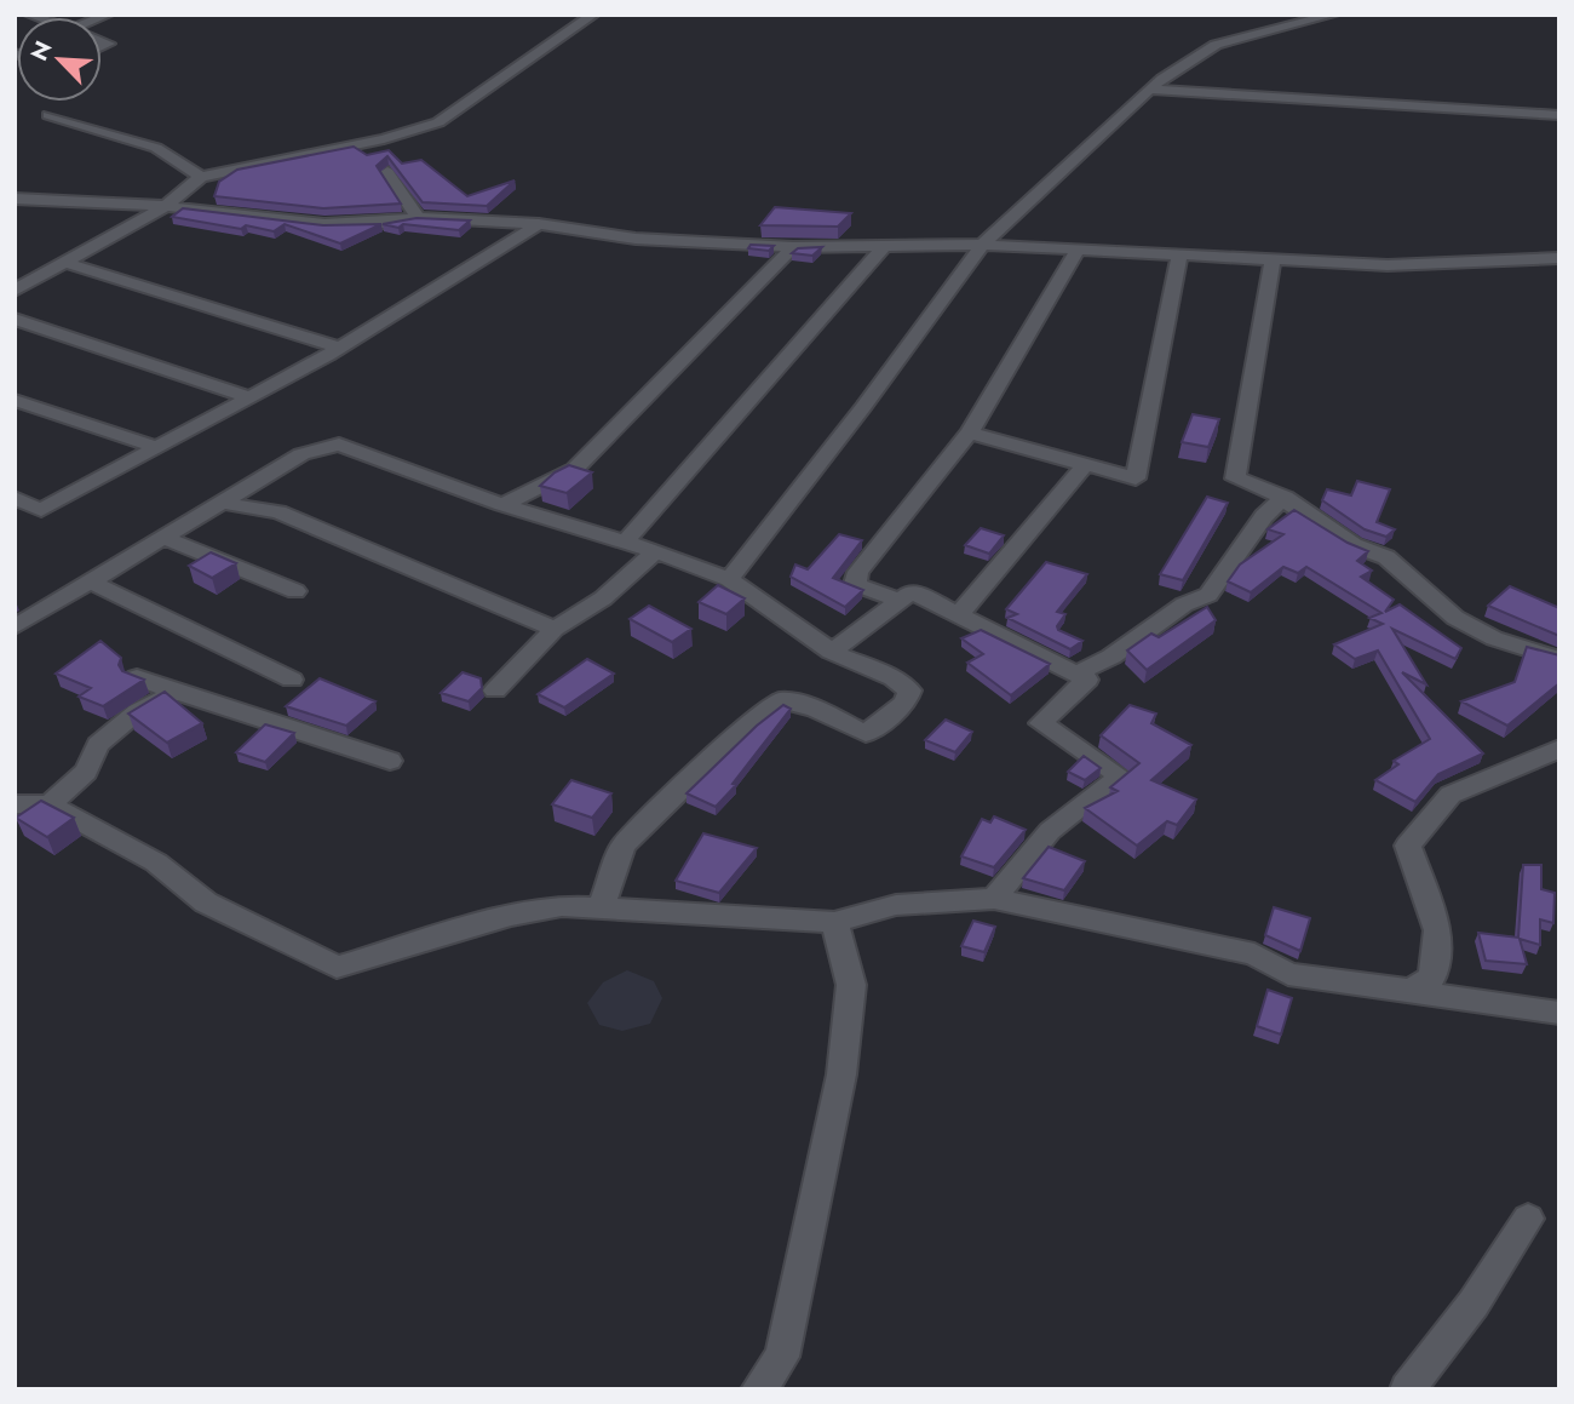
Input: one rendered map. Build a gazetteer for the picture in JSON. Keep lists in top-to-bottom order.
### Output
{
  "north": "top left"
}
